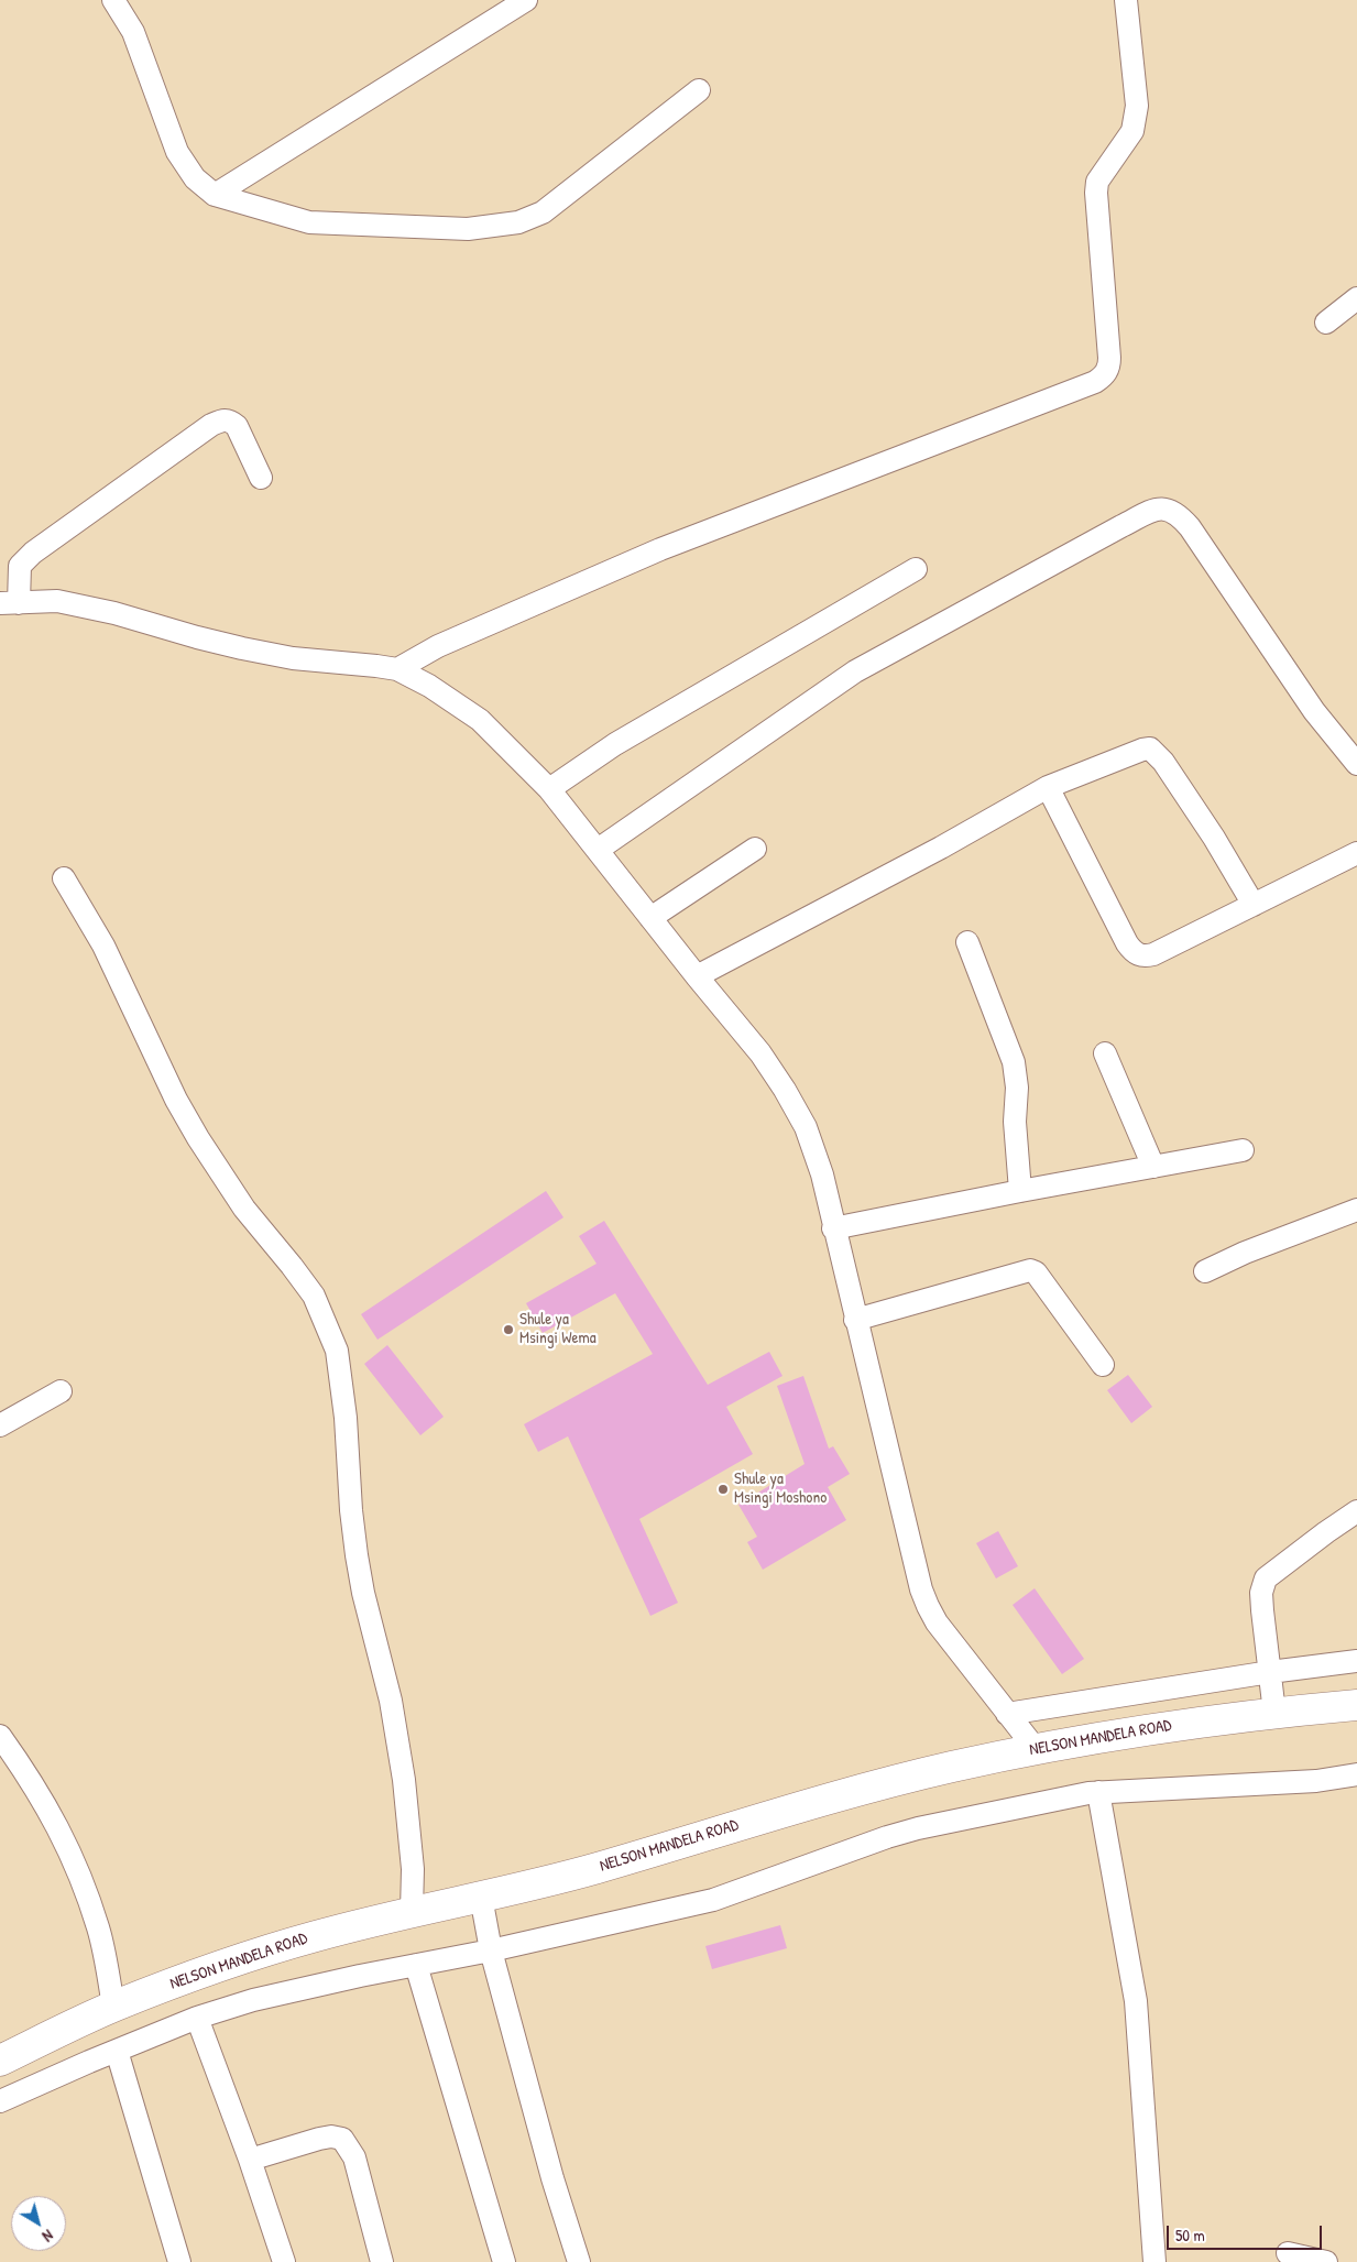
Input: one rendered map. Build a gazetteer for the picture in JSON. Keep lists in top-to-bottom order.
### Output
{
  "streets": {
    "main road": ["NELSON MANDELA ROAD"]
  },
  "places": ["Shule ya Msingi Wema", "Shule ya Msingi Moshono"],
  "scale_bar": "50 m",
  "north": "bottom right"
}
